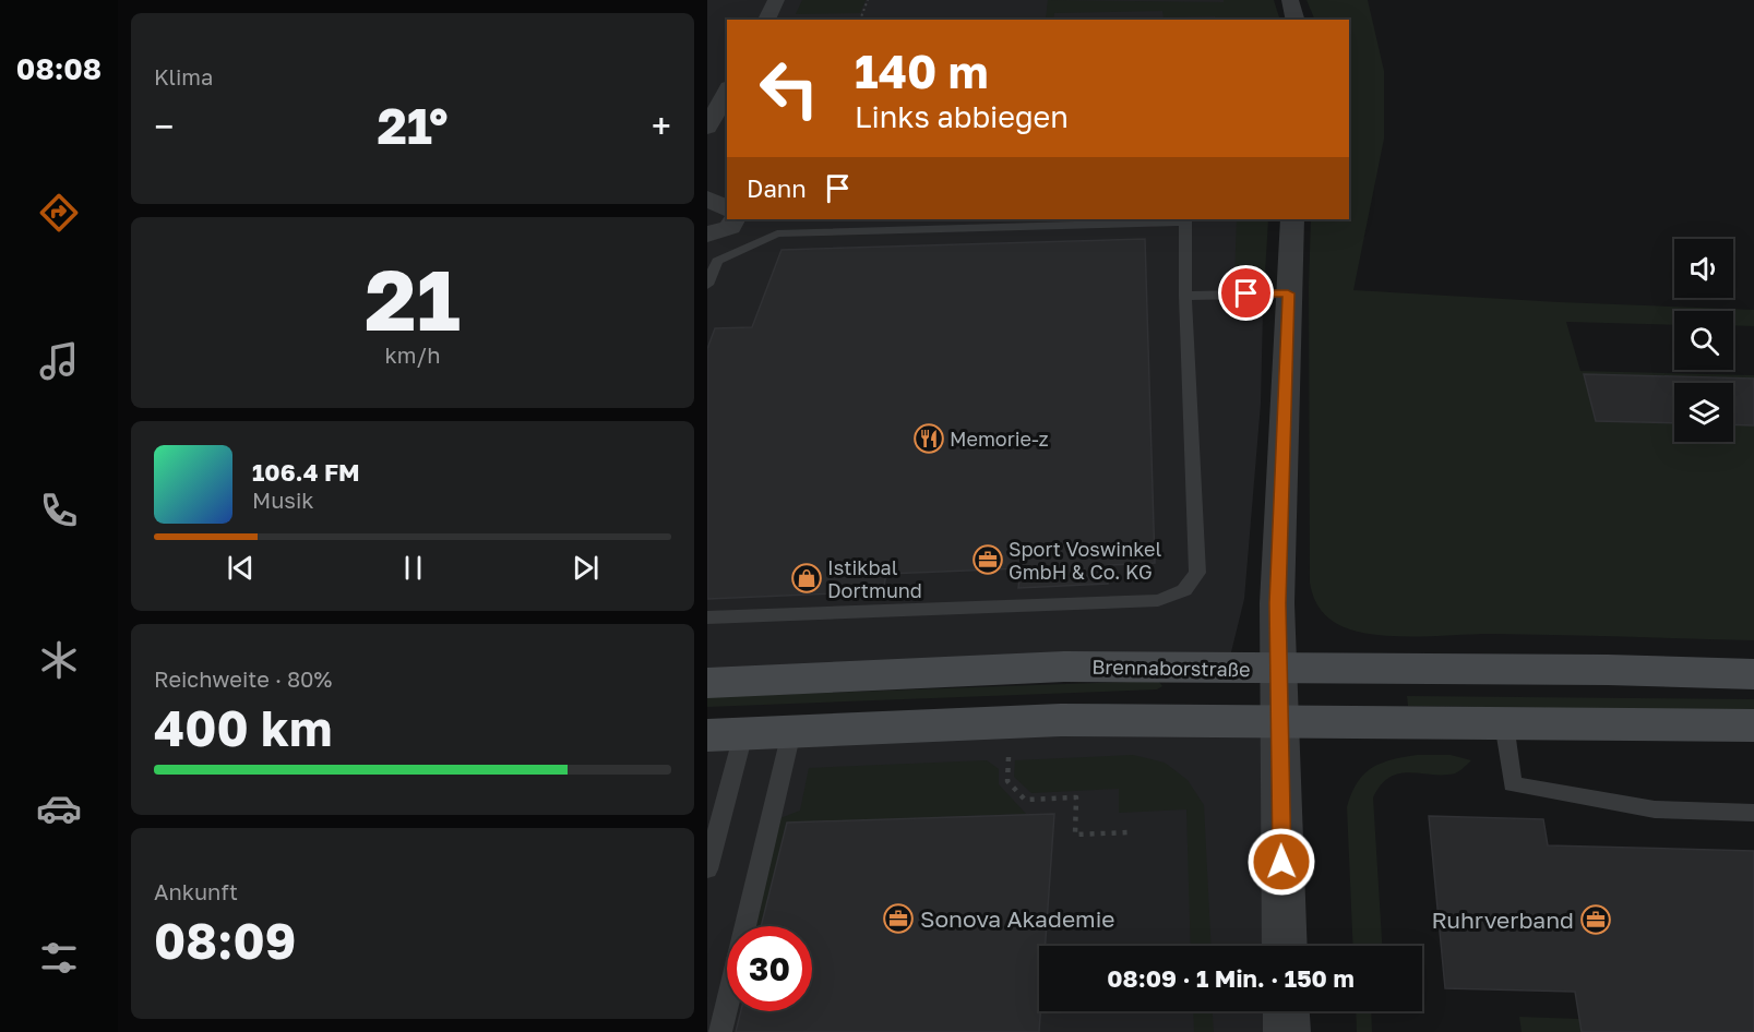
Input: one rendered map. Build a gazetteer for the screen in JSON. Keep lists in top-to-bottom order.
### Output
{
  "streets": {
    "main road": ["Brennaborstraße"]
  },
  "places": {
    "restaurant": ["Memorie-z"],
    "office": ["Sport Voswinkel GmbH & Co. KG", "Sonova Akademie", "Ruhrverband"],
    "shop": ["Istikbal Dortmund"]
  },
  "page": {
    "tabs": "08:08",
    "tile": [
      "Klima",
      ["21", "km/h"],
      ["Reichweite · 80%", "400 km"],
      ["Ankunft", "08:09"]
    ],
    "turn": ["140 m", "Links abbiegen"],
    "heat": ["−", "21°", "+"],
    "then": "Dann",
    "song": ["106.4 FM", "Musik"],
    "limit": "30",
    "trip": "08:09 · 1 Min. · 150 m"
  }
}
